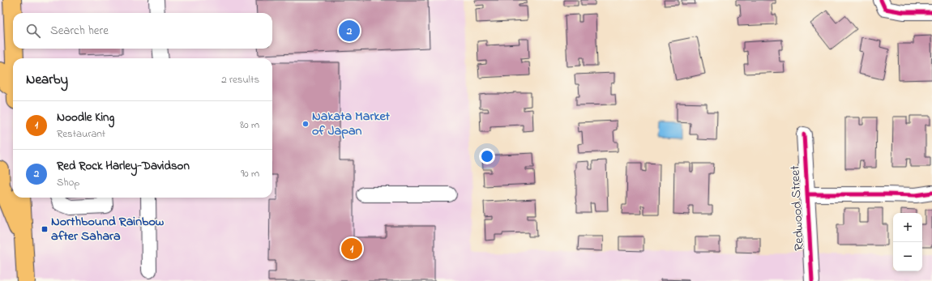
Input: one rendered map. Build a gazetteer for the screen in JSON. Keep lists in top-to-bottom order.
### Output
{
  "streets": {
    "street": ["Redwood Street"]
  },
  "places": {
    "other": ["Nakata Market of Japan"],
    "transit": ["Northbound Rainbow after Sahara"]
  },
  "page": {
    "search": "Search here",
    "pins": ["2", "1"],
    "heading": ["Nearby", "2 results"],
    "list": [
      {
        "mark": "1",
        "name": "Noodle King",
        "note": "Restaurant",
        "value": "80 m"
      },
      {
        "mark": "2",
        "name": "Red Rock Harley-Davidson",
        "note": "Shop",
        "value": "90 m"
      }
    ],
    "map_buttons": ["+", "−"]
  }
}
